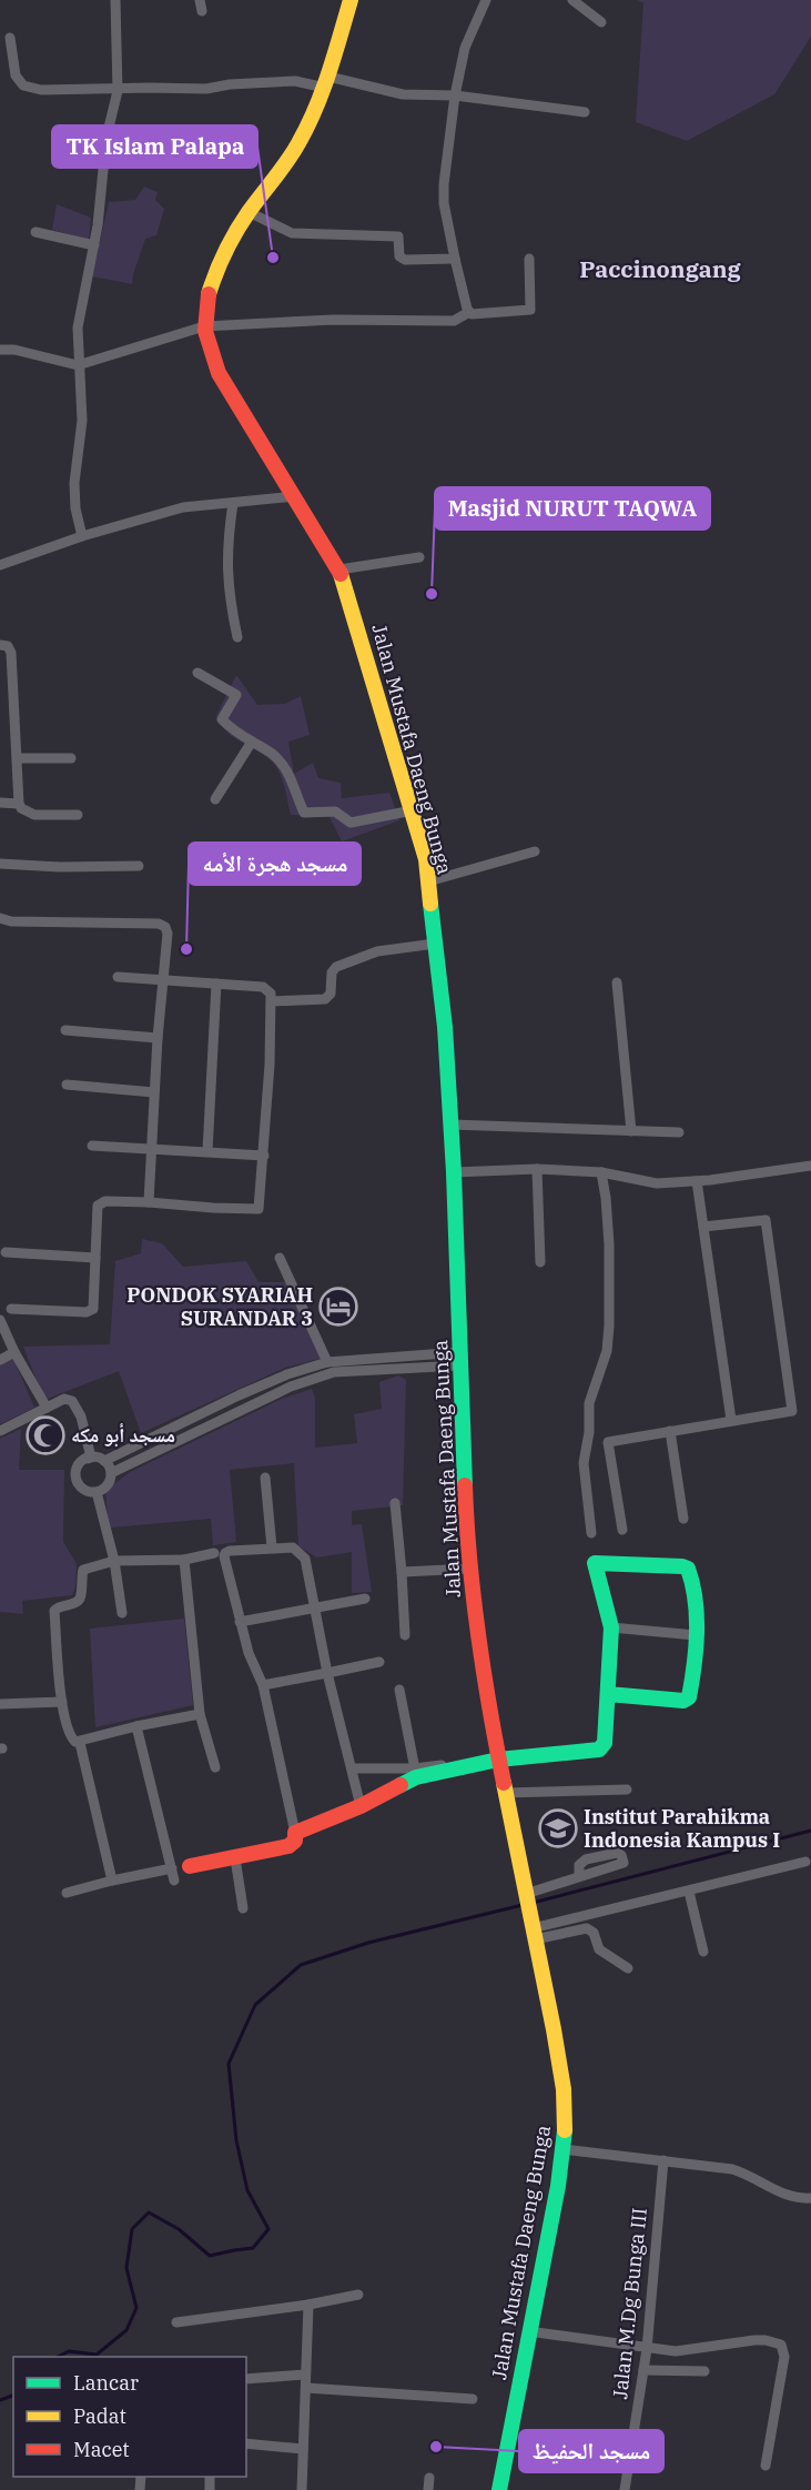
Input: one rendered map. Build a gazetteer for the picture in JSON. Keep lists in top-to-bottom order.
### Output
{
  "streets": {
    "main road": ["Jalan Mustafa Daeng Bunga"],
    "street": ["Jalan M.Dg Bunga III"]
  },
  "districts": ["Paccinongang"],
  "places": {
    "other": [
      "TK Islam Palapa",
      "Masjid NURUT TAQWA",
      "مسجد هجرة الأمه",
      "مسجد الحفيظ"
    ],
    "hotel": ["PONDOK SYARIAH SURANDAR 3"],
    "mosque": ["مسجد أبو مكه"],
    "school or university": ["Institut Parahikma Indonesia Kampus I"]
  },
  "legend": ["Lancar", "Padat", "Macet"]
}
